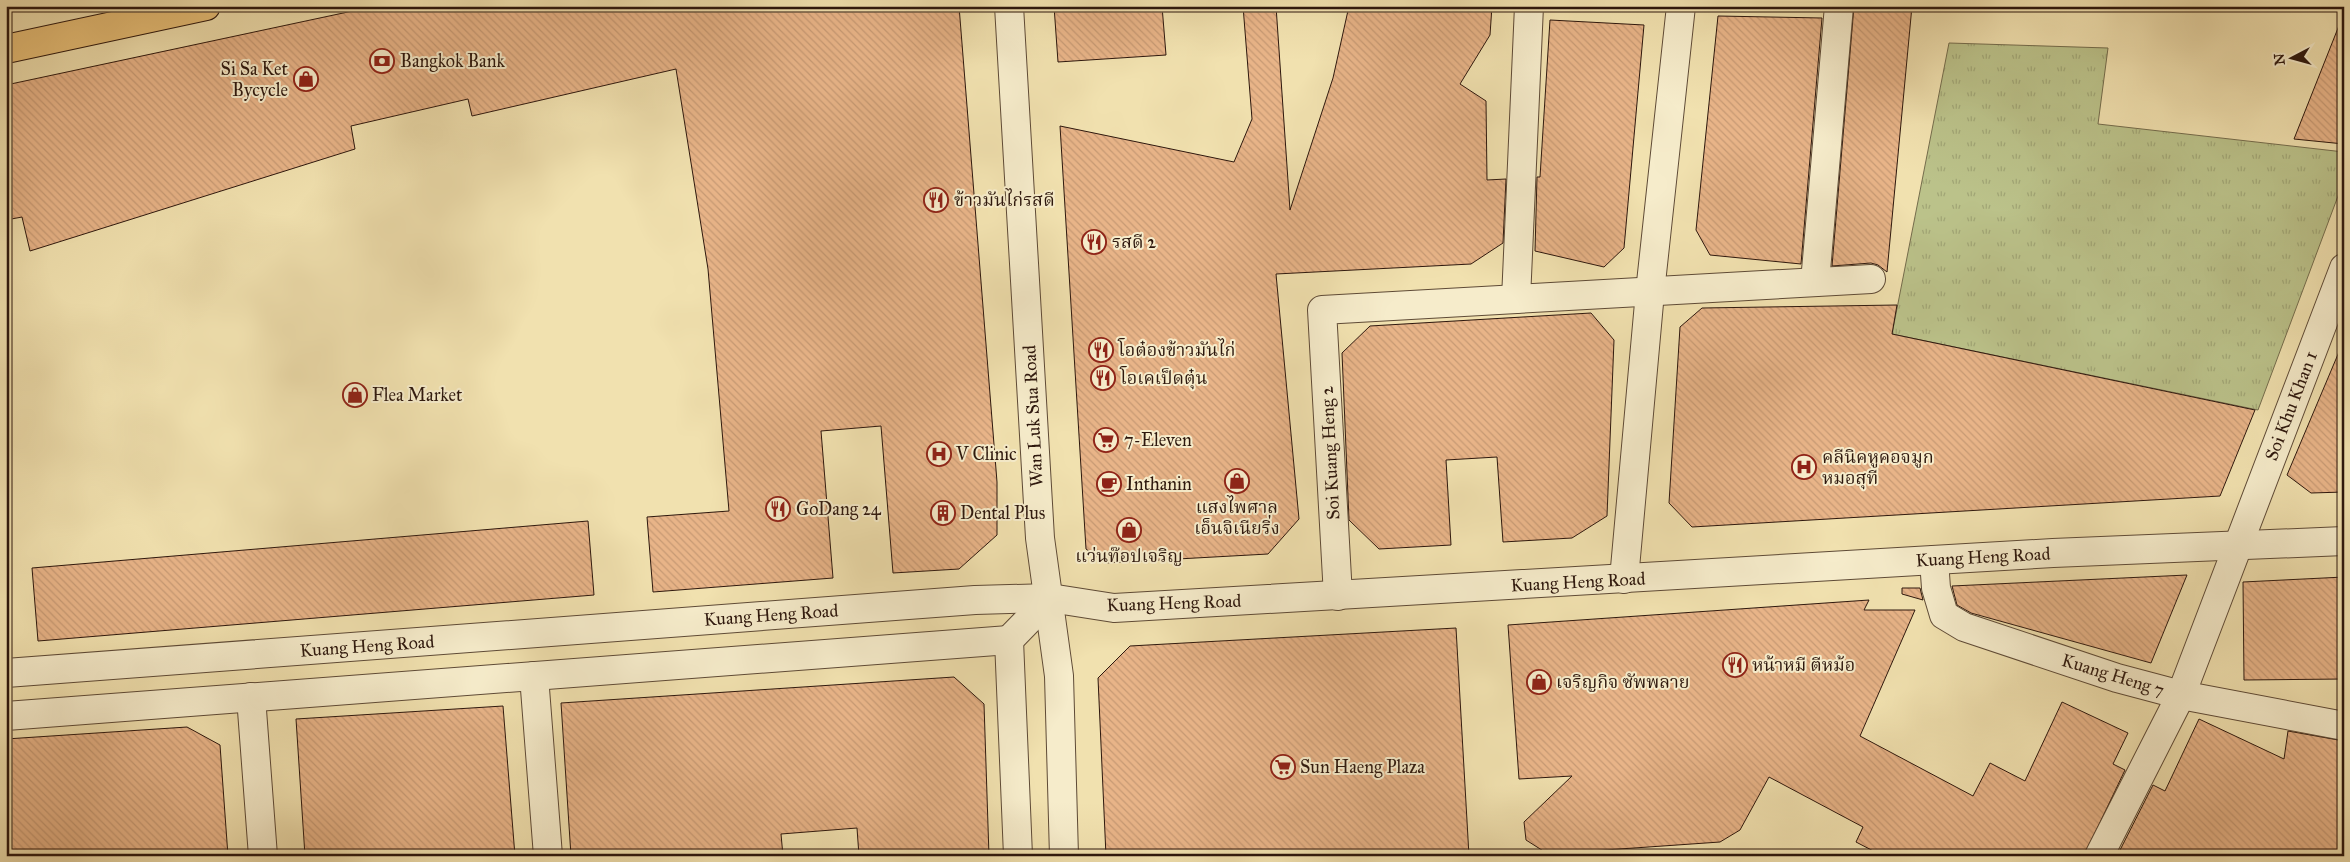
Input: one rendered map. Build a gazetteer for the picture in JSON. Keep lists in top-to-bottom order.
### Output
{
  "streets": {
    "street": [
      "Soi Khu Khan 1",
      "Wan Luk Sua Road",
      "Soi Kuang Heng 2",
      "Kuang Heng Road",
      "Kuang Heng 7"
    ]
  },
  "crossings": [
    ["Soi Khu Khan 1", "Kuang Heng Road"],
    ["Soi Khu Khan 1", "Kuang Heng 7"],
    ["Wan Luk Sua Road", "Kuang Heng Road"],
    ["Soi Kuang Heng 2", "Kuang Heng Road"],
    ["Kuang Heng Road", "Kuang Heng 7"]
  ],
  "places": {
    "bank": ["Bangkok Bank"],
    "shop": [
      "Si Sa Ket Bycycle",
      "Flea Market",
      "แสงไพศาล เอ็นจิเนียริ่ง",
      "แว่นท๊อปเจริญ",
      "เจริญกิจ ซัพพลาย"
    ],
    "restaurant": [
      "ข้าวมันไก่รสดี",
      "รสดี 2",
      "โอต๋องข้าวมันไก่",
      "โอเคเป็ดตุ๋น",
      "GoDang 24",
      "หน้าหมี ตีหม้อ"
    ],
    "supermarket": ["7-Eleven", "Sun Haeng Plaza"],
    "hospital": ["V Clinic", "คลีนิคหูคอจมูก หมอสุที"],
    "cafe": ["Inthanin"],
    "building": ["Dental Plus"]
  },
  "north": "left"
}
